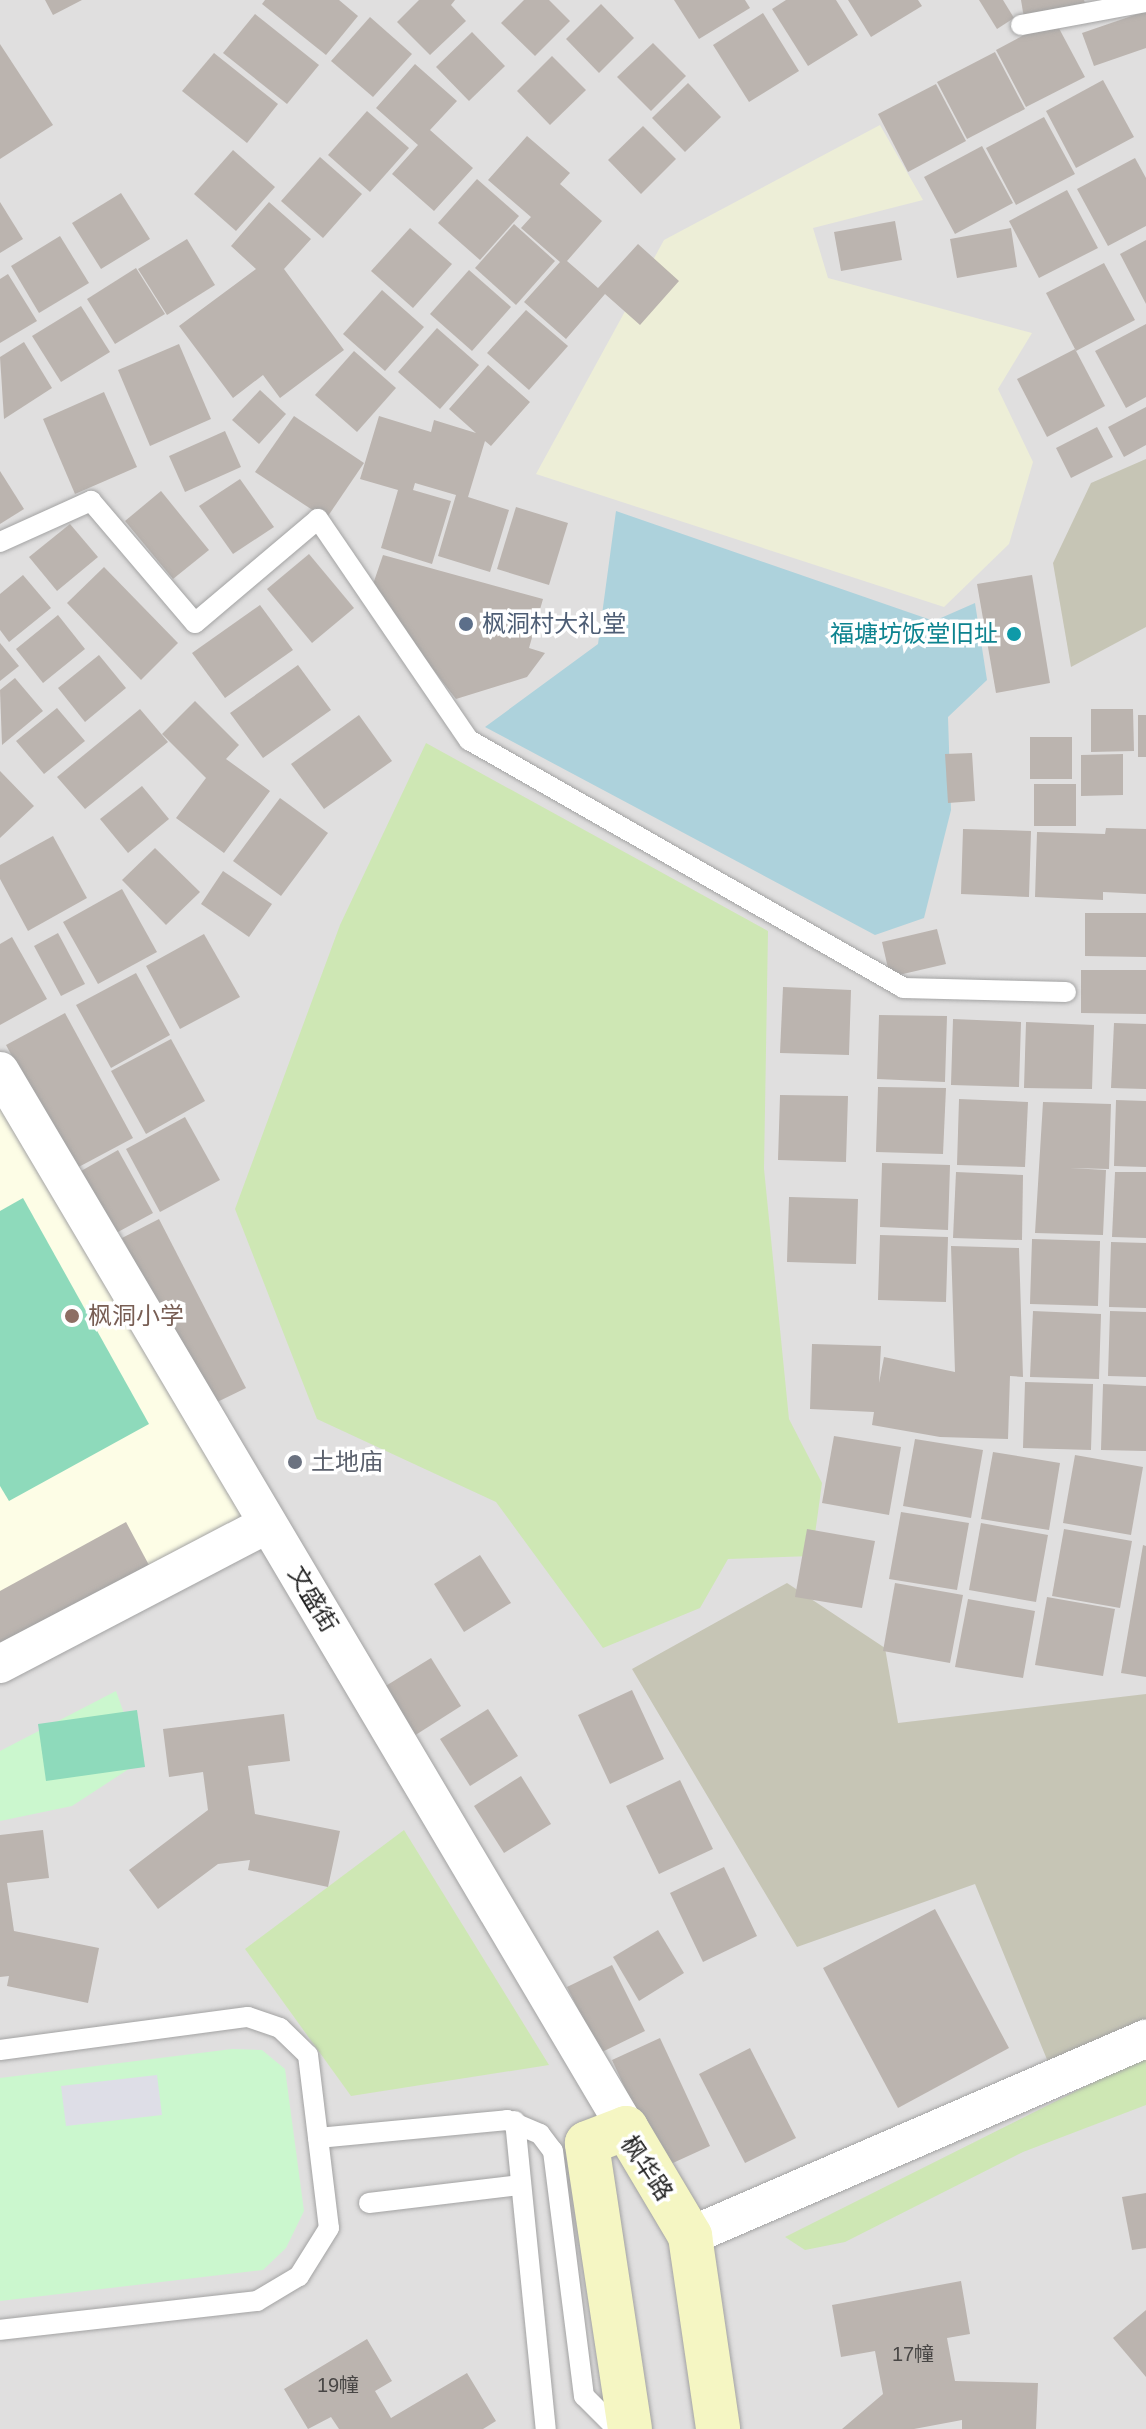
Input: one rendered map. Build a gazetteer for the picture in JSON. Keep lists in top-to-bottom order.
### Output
{
  "streets": {
    "street": ["文盛街", "枫华路"]
  },
  "crossings": [
    ["文盛街", "枫华路"]
  ],
  "places": [
    "枫洞村大礼堂",
    "福塘坊饭堂旧址",
    "枫洞小学",
    "土地庙"
  ],
  "house_numbers": ["17幢", "19幢"]
}
